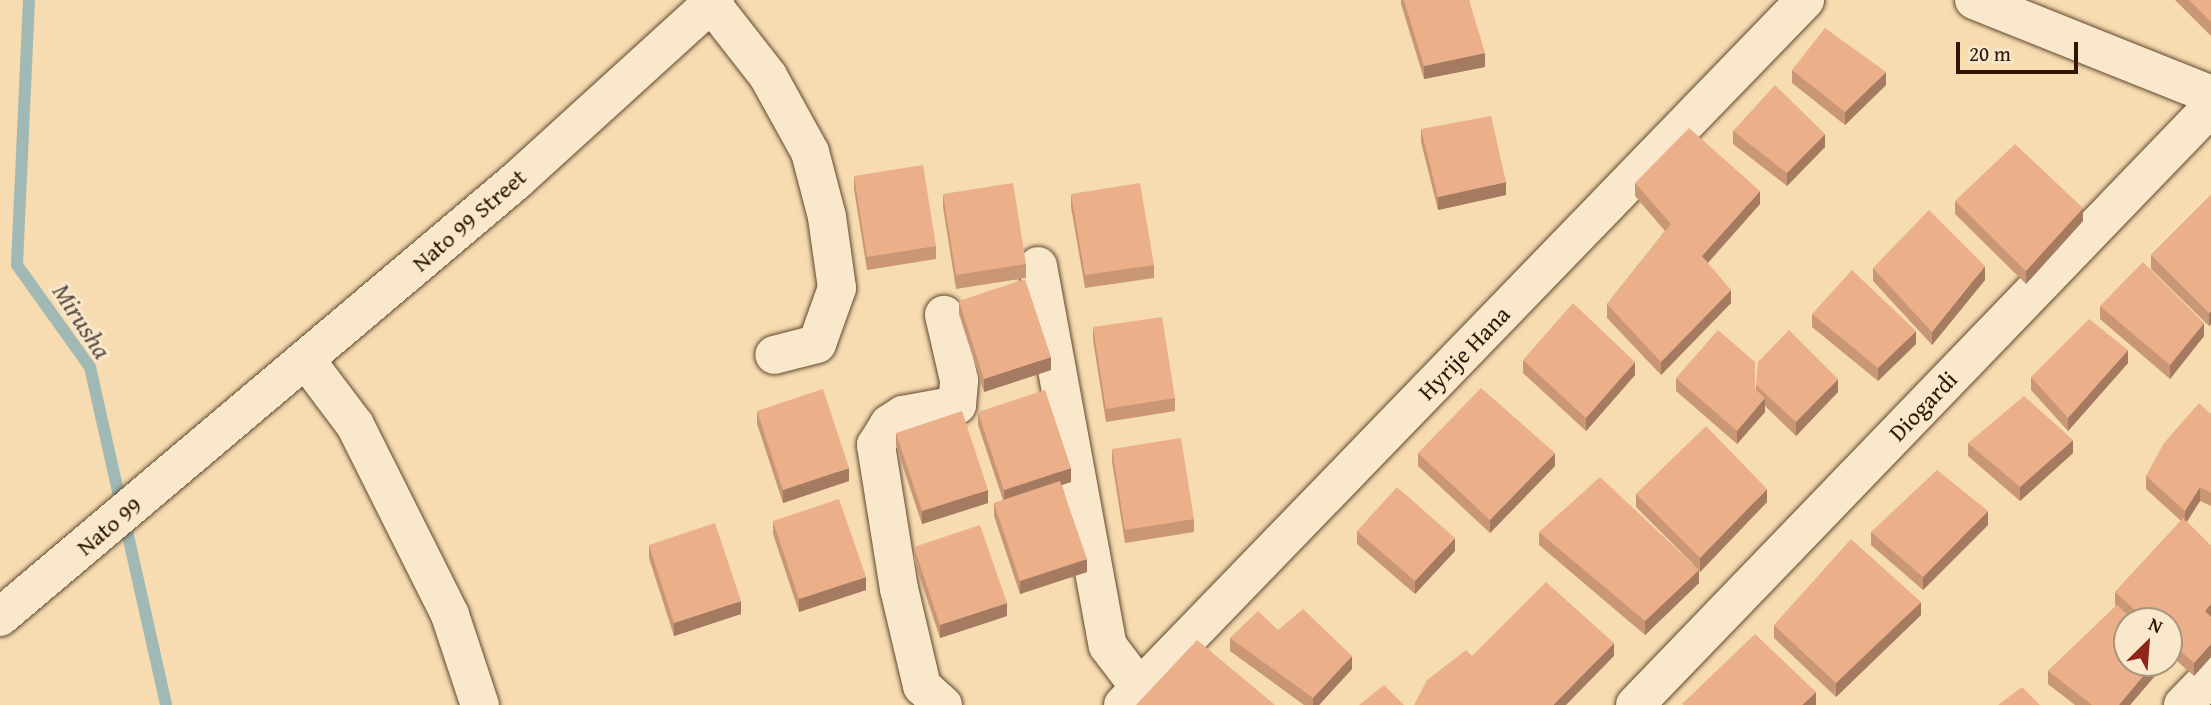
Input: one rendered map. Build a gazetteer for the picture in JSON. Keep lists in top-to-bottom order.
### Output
{
  "streets": {
    "street": [
      "Nato 99 Street",
      "Hyrije Hana",
      "Diogardi",
      "Nato 99"
    ]
  },
  "crossings": [
    ["Nato 99 Street", "Nato 99"]
  ],
  "water": ["Mirusha"],
  "scale_bar": "20 m",
  "north": "top right"
}
